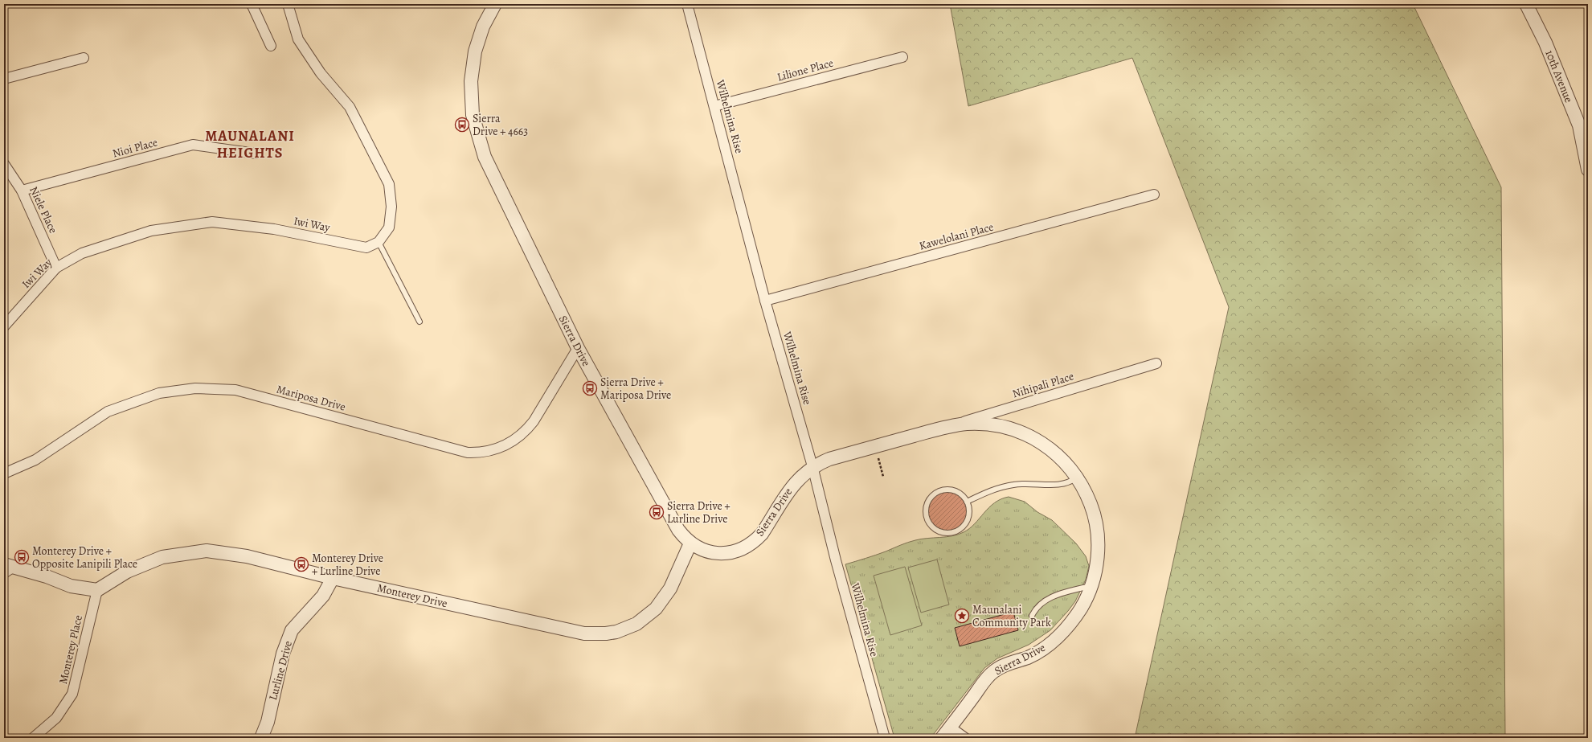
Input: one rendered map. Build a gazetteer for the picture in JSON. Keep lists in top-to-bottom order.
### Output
{
  "streets": {
    "street": [
      "Lilione Place",
      "10th Avenue",
      "Wilhelmina Rise",
      "Nioi Place",
      "Niele Place",
      "Iwi Way",
      "Kawelolani Place",
      "Sierra Drive",
      "Nihipali Place",
      "Mariposa Drive",
      "Monterey Drive",
      "Monterey Place",
      "Lurline Drive"
    ]
  },
  "crossings": [
    ["Lilione Place", "Wilhelmina Rise"],
    ["Wilhelmina Rise", "Kawelolani Place"],
    ["Wilhelmina Rise", "Sierra Drive"],
    ["Nioi Place", "Niele Place"],
    ["Niele Place", "Iwi Way"],
    ["Sierra Drive", "Nihipali Place"],
    ["Sierra Drive", "Mariposa Drive"],
    ["Sierra Drive", "Monterey Drive"],
    ["Monterey Drive", "Monterey Place"],
    ["Monterey Drive", "Lurline Drive"]
  ],
  "districts": ["MAUNALANI HEIGHTS"],
  "places": {
    "bus stop": [
      "Sierra Drive + 4663",
      "Sierra Drive + Mariposa Drive",
      "Sierra Drive + Lurline Drive",
      "Monterey Drive + Opposite Lanipili Place",
      "Monterey Drive + Lurline Drive"
    ],
    "place": ["Maunalani Community Park"]
  }
}
